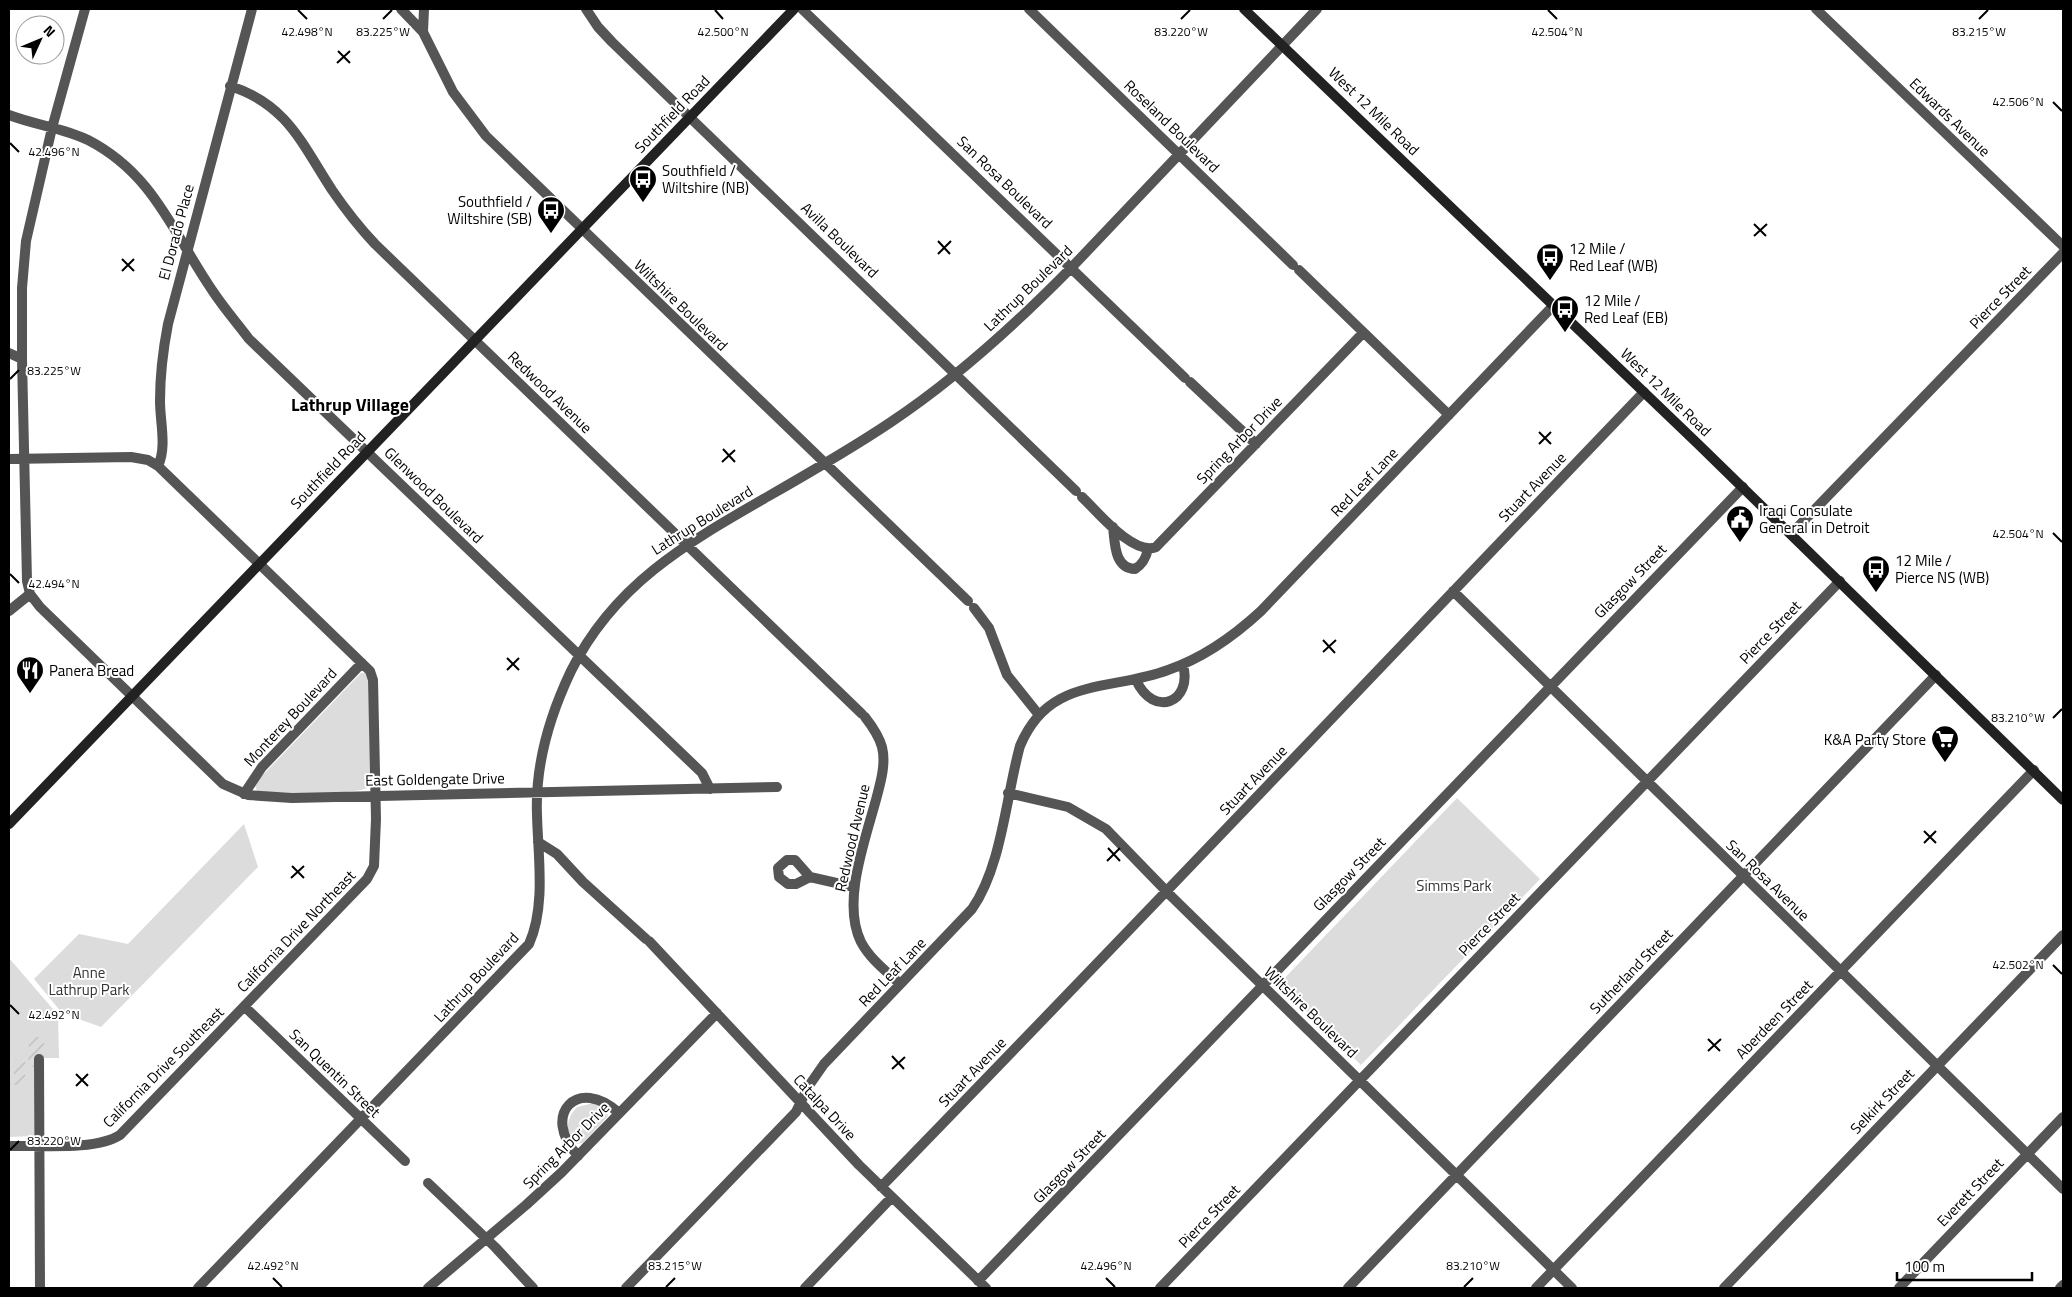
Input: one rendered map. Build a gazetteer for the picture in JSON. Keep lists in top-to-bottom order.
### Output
{
  "streets": {
    "main road": ["West 12 Mile Road", "Southfield Road"],
    "street": [
      "Edwards Avenue",
      "Roseland Boulevard",
      "San Rosa Boulevard",
      "El Dorado Place",
      "Avilla Boulevard",
      "Lathrup Boulevard",
      "Pierce Street",
      "Wiltshire Boulevard",
      "Redwood Avenue",
      "Spring Arbor Drive",
      "Red Leaf Lane",
      "Stuart Avenue",
      "Glenwood Boulevard",
      "Glasgow Street",
      "Monterey Boulevard",
      "East Goldengate Drive",
      "San Rosa Avenue",
      "California Drive Northeast",
      "Sutherland Street",
      "Aberdeen Street",
      "California Drive Southeast",
      "San Quentin Street",
      "Selkirk Street",
      "Catalpa Drive",
      "Everett Street"
    ]
  },
  "crossings": [
    ["West 12 Mile Road", "Lathrup Boulevard"],
    ["West 12 Mile Road", "Pierce Street"],
    ["West 12 Mile Road", "Red Leaf Lane"],
    ["West 12 Mile Road", "Stuart Avenue"],
    ["West 12 Mile Road", "Glasgow Street"],
    ["West 12 Mile Road", "Sutherland Street"],
    ["West 12 Mile Road", "Aberdeen Street"],
    ["Southfield Road", "Avilla Boulevard"],
    ["Southfield Road", "Wiltshire Boulevard"],
    ["Southfield Road", "Redwood Avenue"],
    ["Southfield Road", "Glenwood Boulevard"],
    ["Southfield Road", "East Goldengate Drive"],
    ["Southfield Road", "California Drive Northeast"],
    ["Roseland Boulevard", "Lathrup Boulevard"],
    ["Roseland Boulevard", "Spring Arbor Drive"],
    ["Roseland Boulevard", "Red Leaf Lane"],
    ["San Rosa Boulevard", "Lathrup Boulevard"],
    ["San Rosa Boulevard", "Spring Arbor Drive"],
    ["El Dorado Place", "Redwood Avenue"],
    ["El Dorado Place", "Glenwood Boulevard"],
    ["El Dorado Place", "California Drive Northeast"],
    ["Avilla Boulevard", "Lathrup Boulevard"],
    ["Avilla Boulevard", "Spring Arbor Drive"],
    ["Lathrup Boulevard", "Wiltshire Boulevard"],
    ["Lathrup Boulevard", "Redwood Avenue"],
    ["Lathrup Boulevard", "Glenwood Boulevard"],
    ["Lathrup Boulevard", "East Goldengate Drive"],
    ["Lathrup Boulevard", "San Quentin Street"],
    ["Lathrup Boulevard", "Catalpa Drive"],
    ["Pierce Street", "Wiltshire Boulevard"],
    ["Pierce Street", "San Rosa Avenue"],
    ["Wiltshire Boulevard", "Red Leaf Lane"],
    ["Wiltshire Boulevard", "Stuart Avenue"],
    ["Wiltshire Boulevard", "Glasgow Street"],
    ["Wiltshire Boulevard", "Sutherland Street"],
    ["Wiltshire Boulevard", "Aberdeen Street"],
    ["Redwood Avenue", "Red Leaf Lane"],
    ["Spring Arbor Drive", "Catalpa Drive"],
    ["Red Leaf Lane", "Catalpa Drive"],
    ["Stuart Avenue", "San Rosa Avenue"],
    ["Stuart Avenue", "Catalpa Drive"],
    ["Glenwood Boulevard", "East Goldengate Drive"],
    ["Glasgow Street", "San Rosa Avenue"],
    ["Glasgow Street", "Catalpa Drive"],
    ["Monterey Boulevard", "East Goldengate Drive"],
    ["Monterey Boulevard", "California Drive Northeast"],
    ["East Goldengate Drive", "California Drive Northeast"],
    ["San Rosa Avenue", "Sutherland Street"],
    ["San Rosa Avenue", "Aberdeen Street"],
    ["San Rosa Avenue", "Selkirk Street"],
    ["San Rosa Avenue", "Everett Street"],
    ["California Drive Northeast", "California Drive Southeast"],
    ["California Drive Northeast", "San Quentin Street"],
    ["California Drive Southeast", "San Quentin Street"]
  ],
  "districts": ["Lathrup Village"],
  "parks": ["Simms Park", "Anne Lathrup Park"],
  "places": {
    "bus stop": [
      "Southfield / Wiltshire (NB)",
      "Southfield / Wiltshire (SB)",
      "12 Mile / Red Leaf (WB)",
      "12 Mile / Red Leaf (EB)",
      "12 Mile / Pierce NS (WB)"
    ],
    "public building": ["Iraqi Consulate General in Detroit"],
    "restaurant": ["Panera Bread"],
    "supermarket": ["K&A Party Store"]
  },
  "scale_bar": "100 m",
  "north": "top right",
  "coordinates": [
    "83.225°W",
    "83.220°W",
    "83.215°W",
    "42.498°N",
    "42.500°N",
    "42.504°N",
    "42.506°N",
    "42.496°N",
    "42.494°N",
    "83.210°W",
    "42.502°N",
    "42.492°N"
  ]
}
